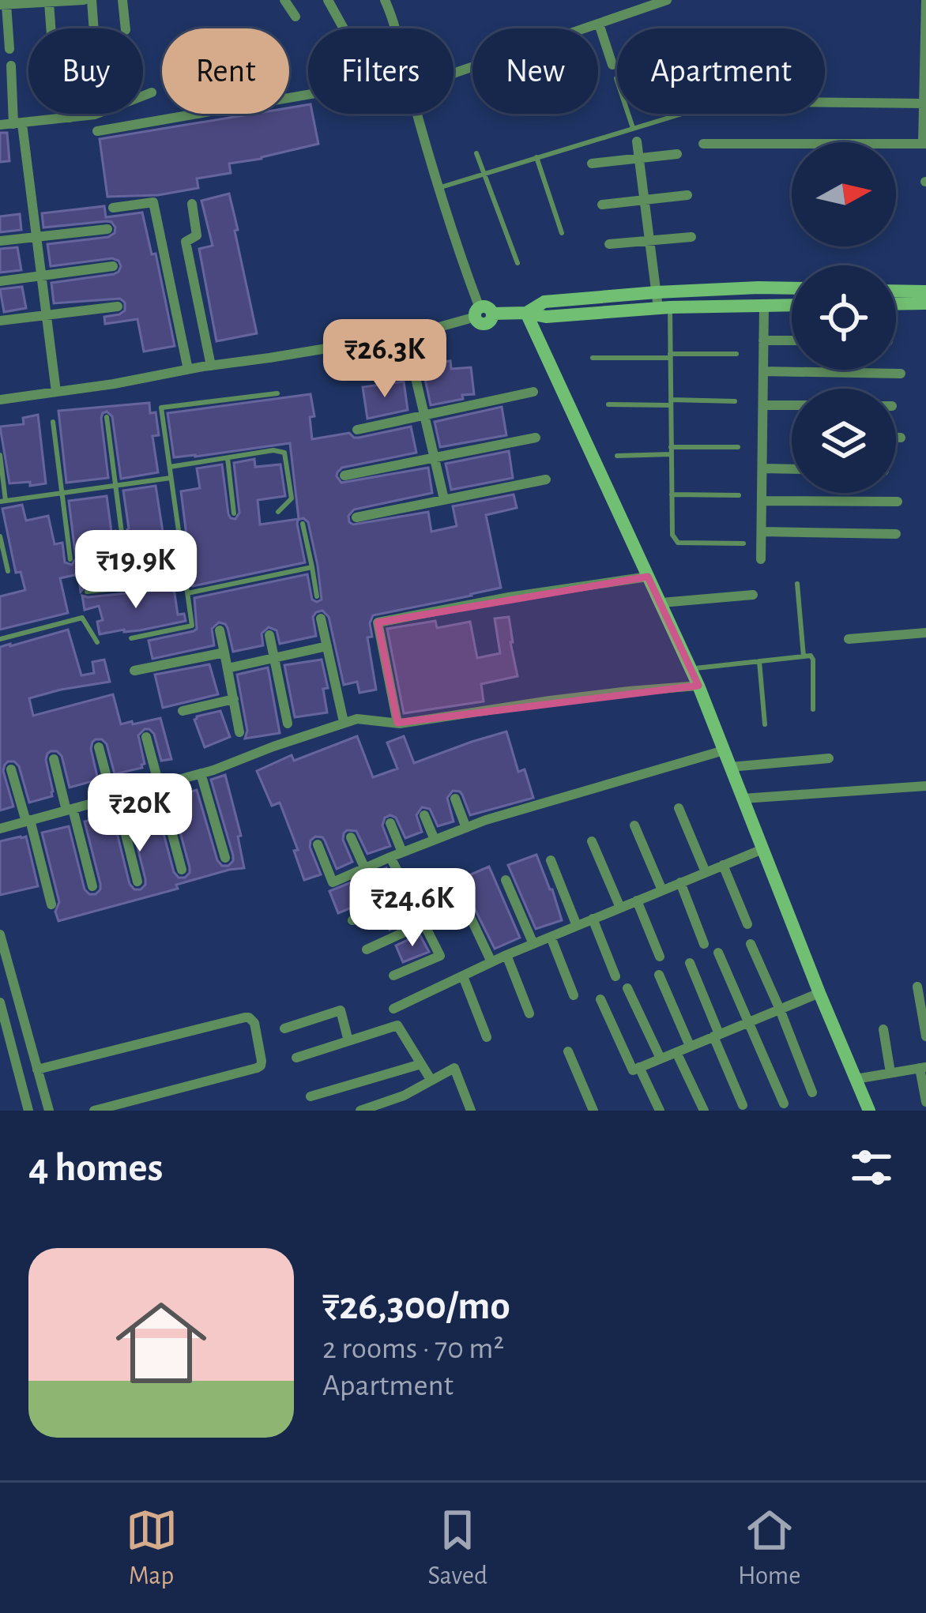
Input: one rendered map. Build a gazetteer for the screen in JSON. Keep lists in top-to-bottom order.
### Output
{
  "north": "right",
  "page": {
    "chip": [
      "Buy",
      "Rent",
      "Filters",
      "New",
      "Apartment"
    ],
    "price": [
      "₹26.3K",
      "₹19.9K",
      "₹20K",
      "₹24.6K"
    ],
    "heading": "4 homes",
    "list": [
      {
        "name": "₹26,300/mo",
        "note": "2 rooms · 70 m² · Apartment"
      }
    ],
    "tabs": ["Map", "Saved", "Home"]
  }
}
